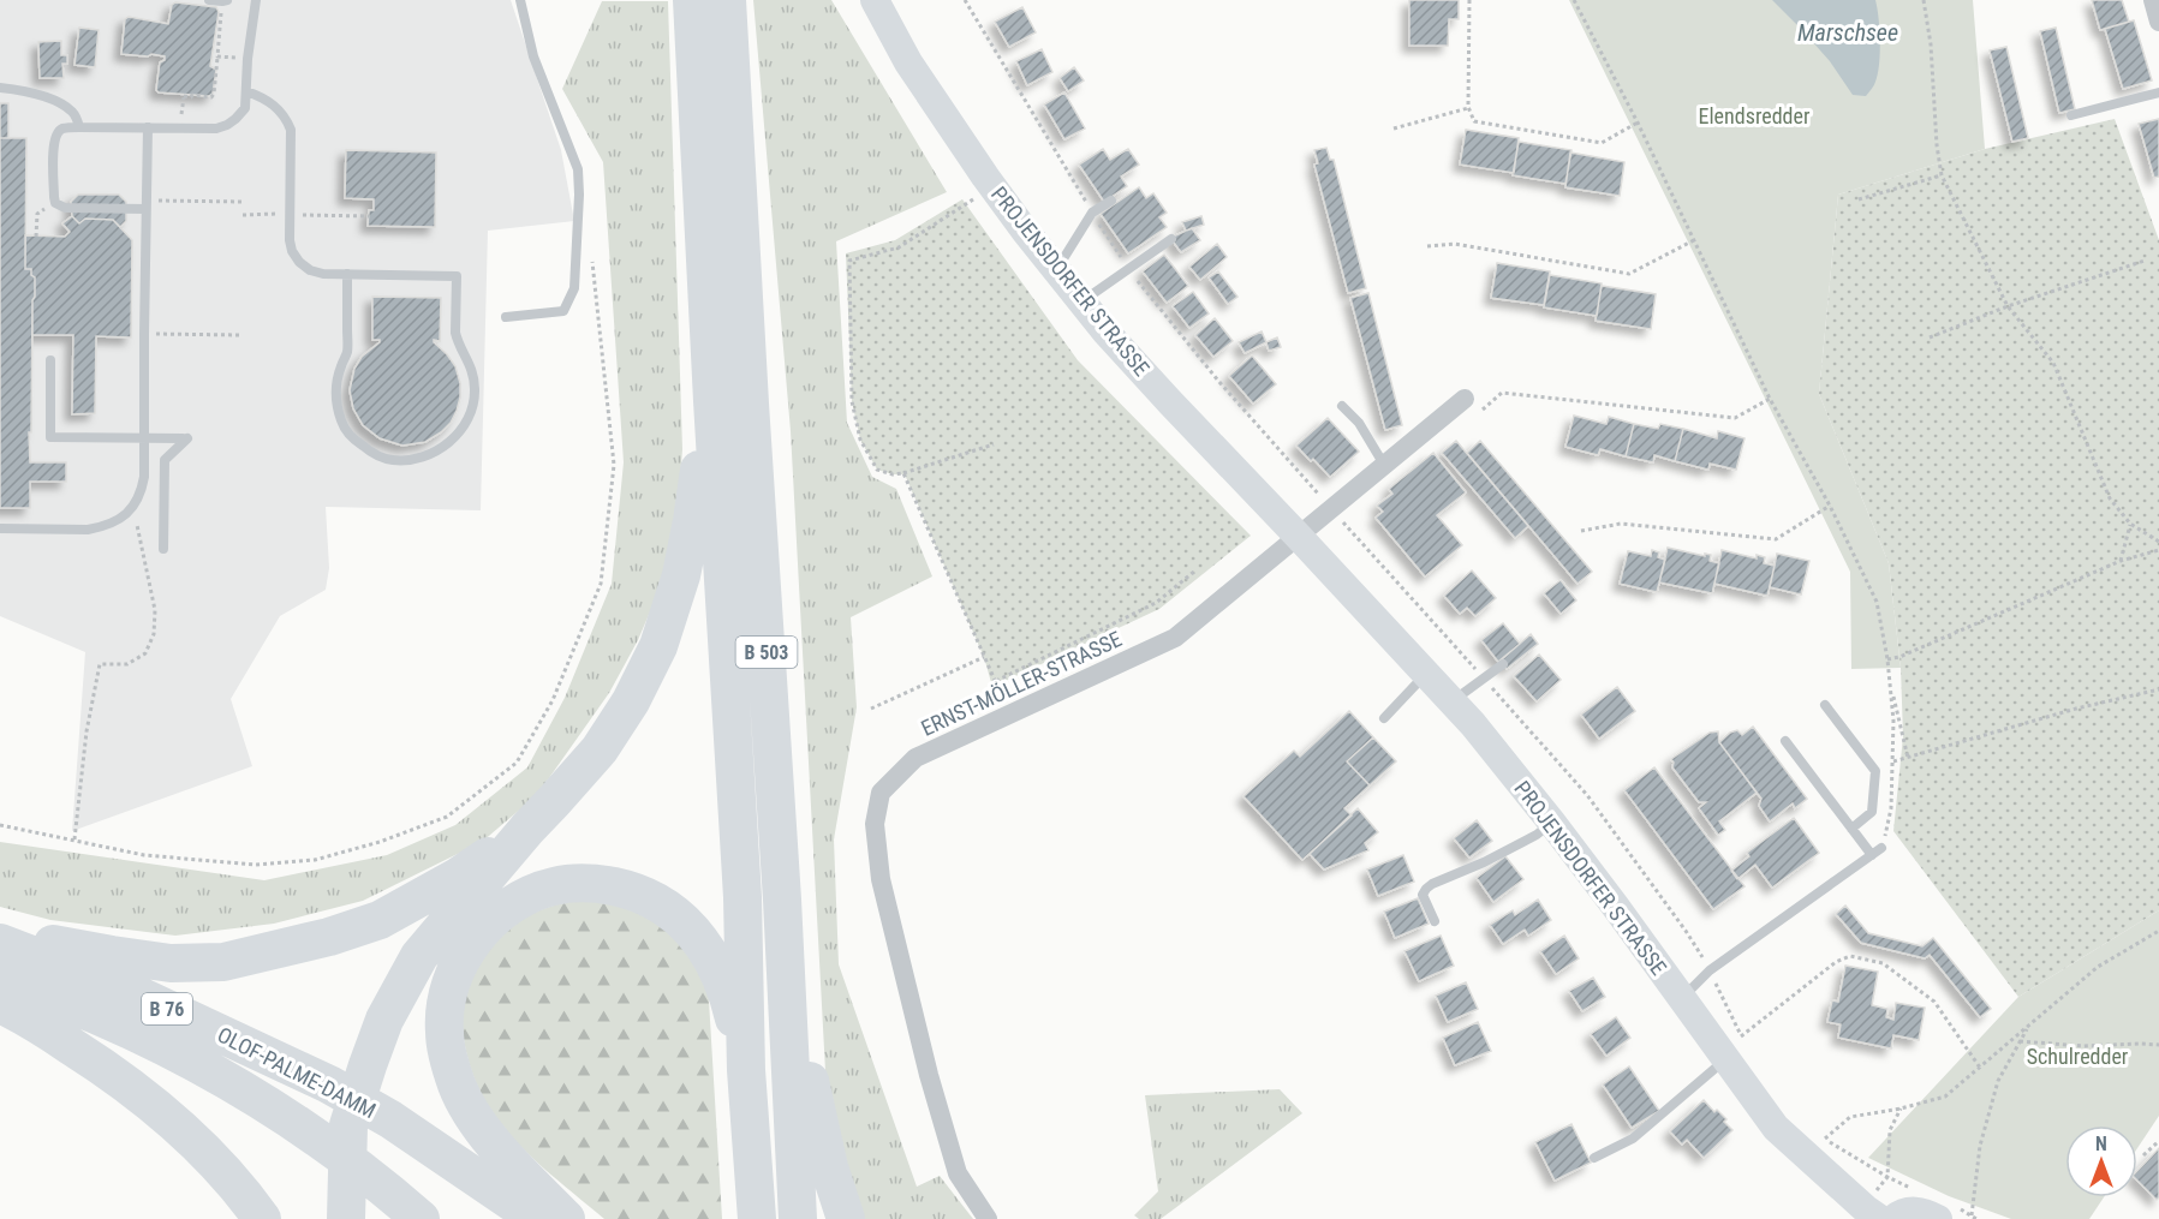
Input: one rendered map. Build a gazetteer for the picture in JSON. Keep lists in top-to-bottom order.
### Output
{
  "streets": {
    "highway": ["B 503", "B 76", "OLOF-PALME-DAMM"],
    "street": ["PROJENSDORFER STRASSE", "ERNST-MÖLLER-STRASSE"]
  },
  "crossings": [
    ["PROJENSDORFER STRASSE", "ERNST-MÖLLER-STRASSE"]
  ],
  "water": ["Marschsee"],
  "parks": ["Elendsredder", "Schulredder"],
  "north": "top"
}
